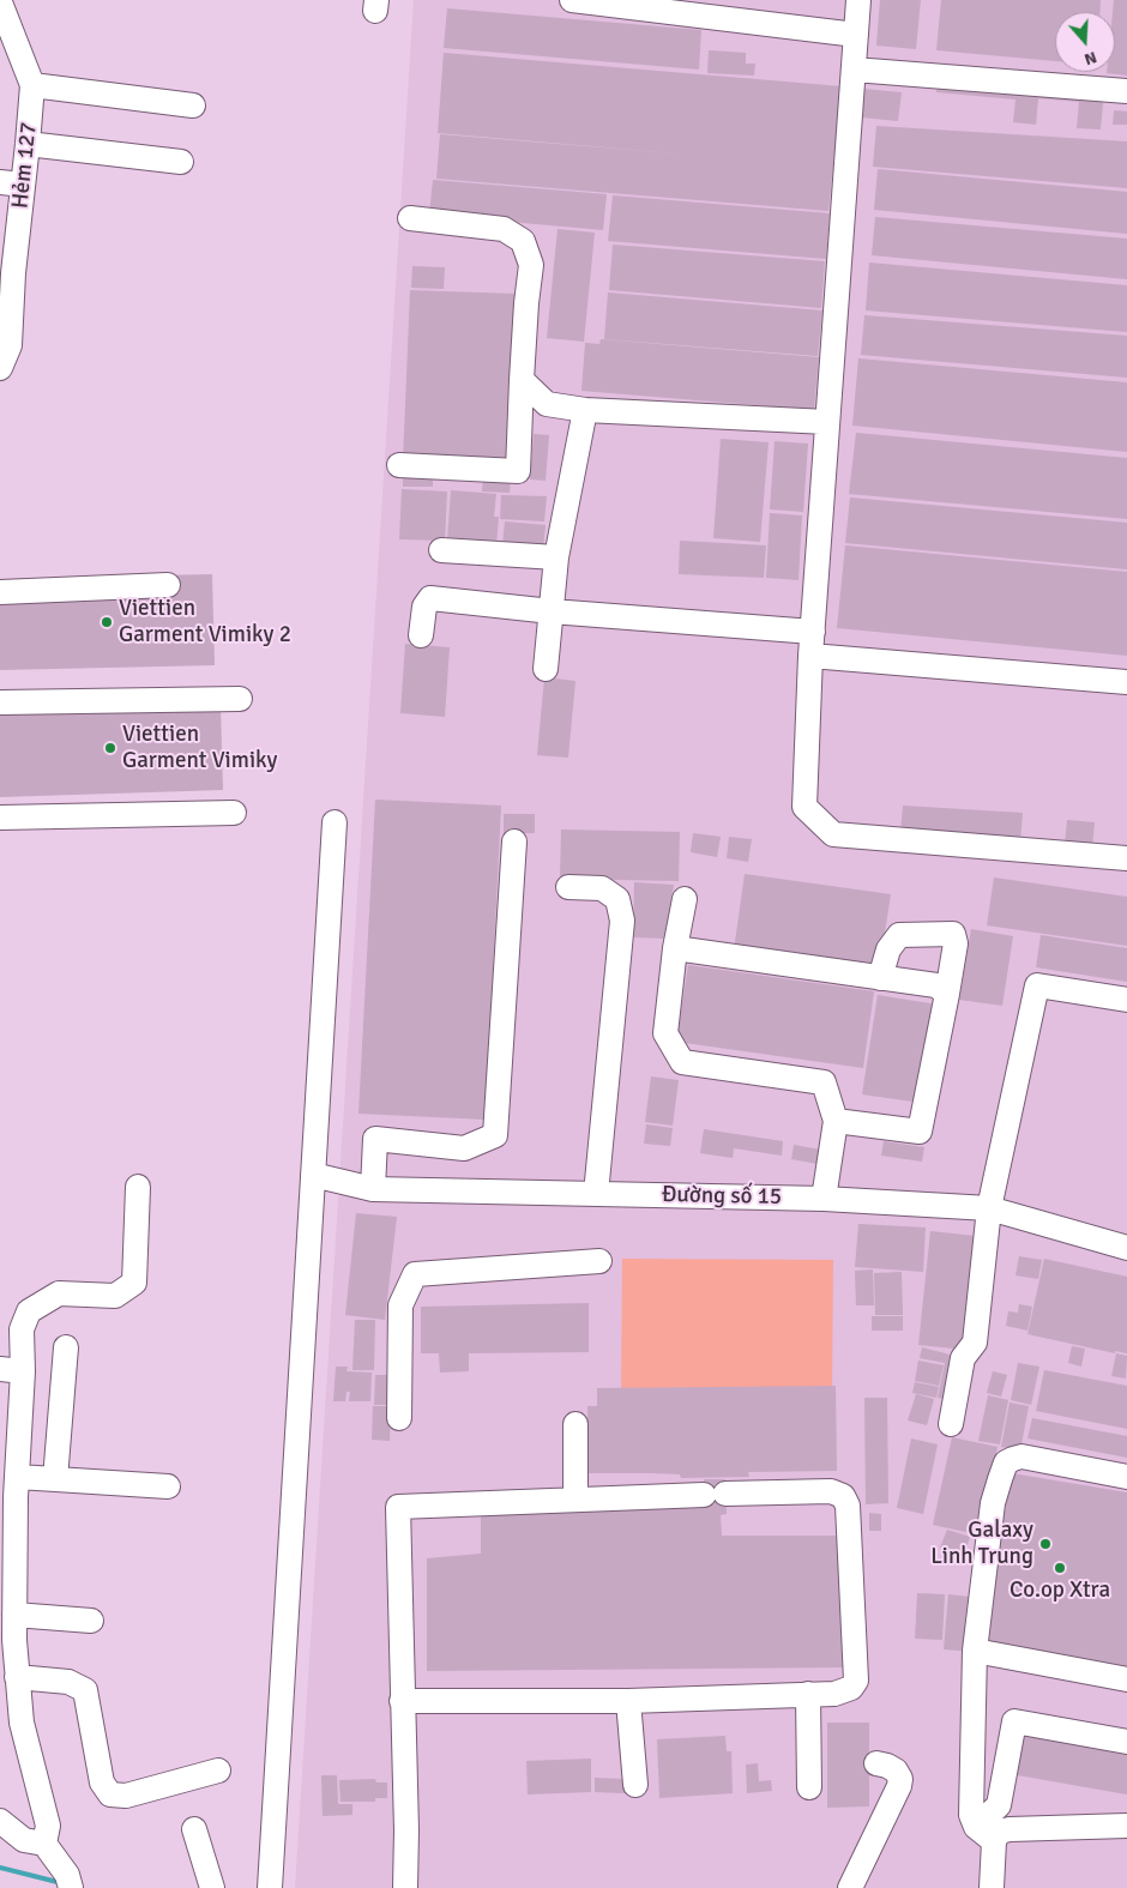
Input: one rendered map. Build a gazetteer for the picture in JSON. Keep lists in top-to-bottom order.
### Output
{
  "streets": {
    "street": ["Hẻm 127", "Đường số 15"]
  },
  "places": [
    "Viettien Garment Vimiky 2",
    "Viettien Garment Vimiky",
    "Galaxy Linh Trung",
    "Co.op Xtra"
  ],
  "north": "bottom"
}
